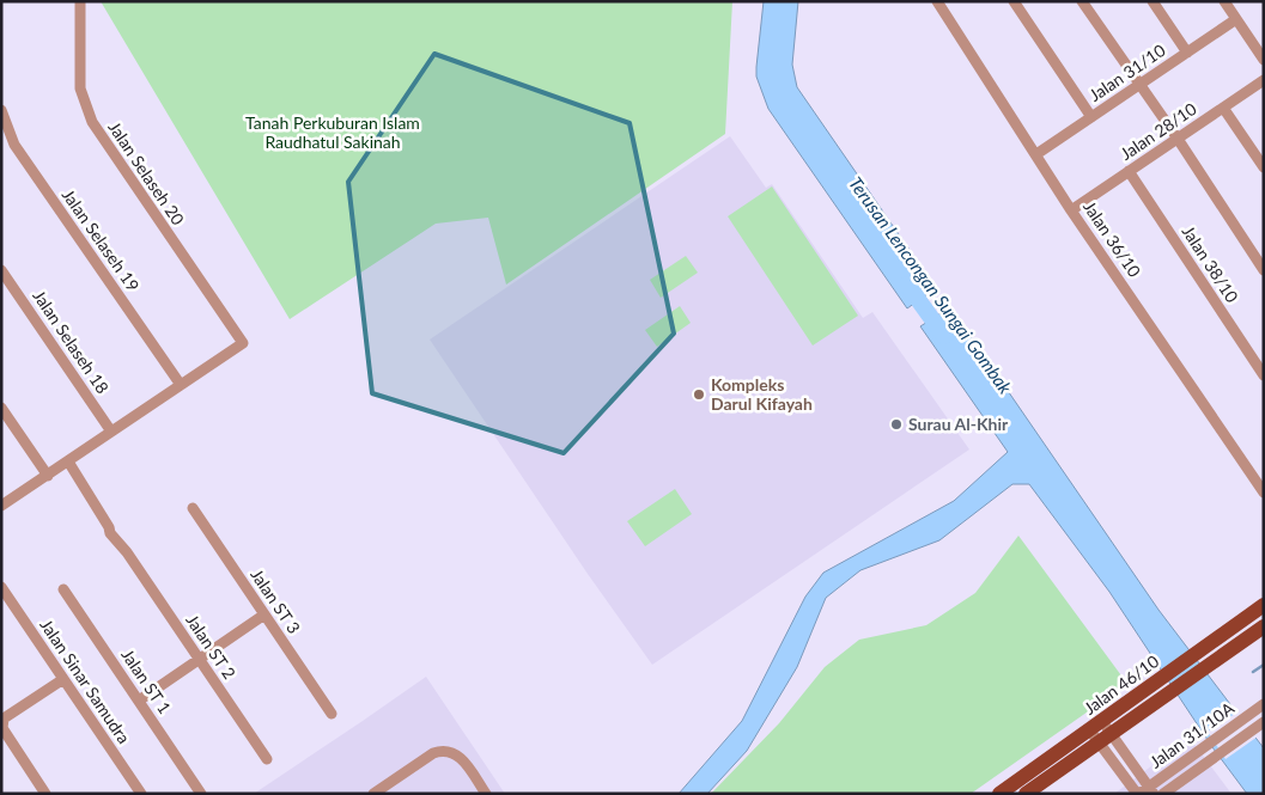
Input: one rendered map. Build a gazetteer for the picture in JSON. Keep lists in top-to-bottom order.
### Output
{
  "streets": {
    "main road": ["Jalan 46/10"],
    "street": [
      "Jalan 31/10",
      "Jalan 28/10",
      "Jalan Selaseh 20",
      "Jalan 36/10",
      "Jalan Selaseh 19",
      "Jalan 38/10",
      "Jalan Selaseh 18",
      "Jalan ST 3",
      "Jalan ST 2",
      "Jalan Sinar Samudra",
      "Jalan ST 1",
      "Jalan 31/10A"
    ]
  },
  "crossings": [
    ["Jalan 31/10", "Jalan 36/10"],
    ["Jalan 28/10", "Jalan 36/10"],
    ["Jalan 28/10", "Jalan 38/10"],
    ["Jalan Selaseh 20", "Jalan Selaseh 19"]
  ],
  "water": ["Terusan Lencongan Sungai Gombak"],
  "parks": ["Tanah Perkuburan Islam Raudhatul Sakinah"],
  "places": ["Kompleks Darul Kifayah", "Surau Al-Khir"]
}
